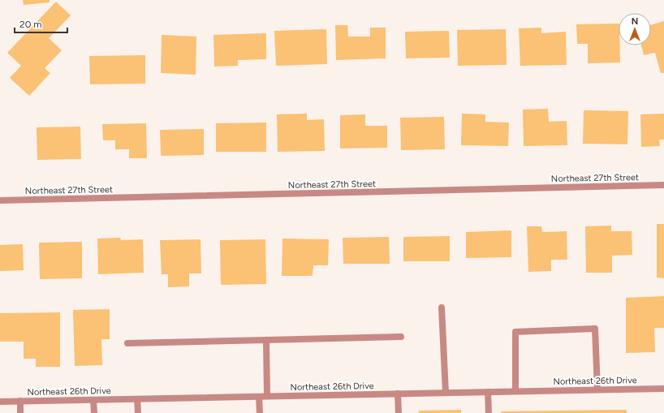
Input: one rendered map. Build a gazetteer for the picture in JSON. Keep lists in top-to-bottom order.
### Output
{
  "streets": {
    "street": ["Northeast 27th Street", "Northeast 26th Drive"]
  },
  "scale_bar": "20 m",
  "north": "top"
}
